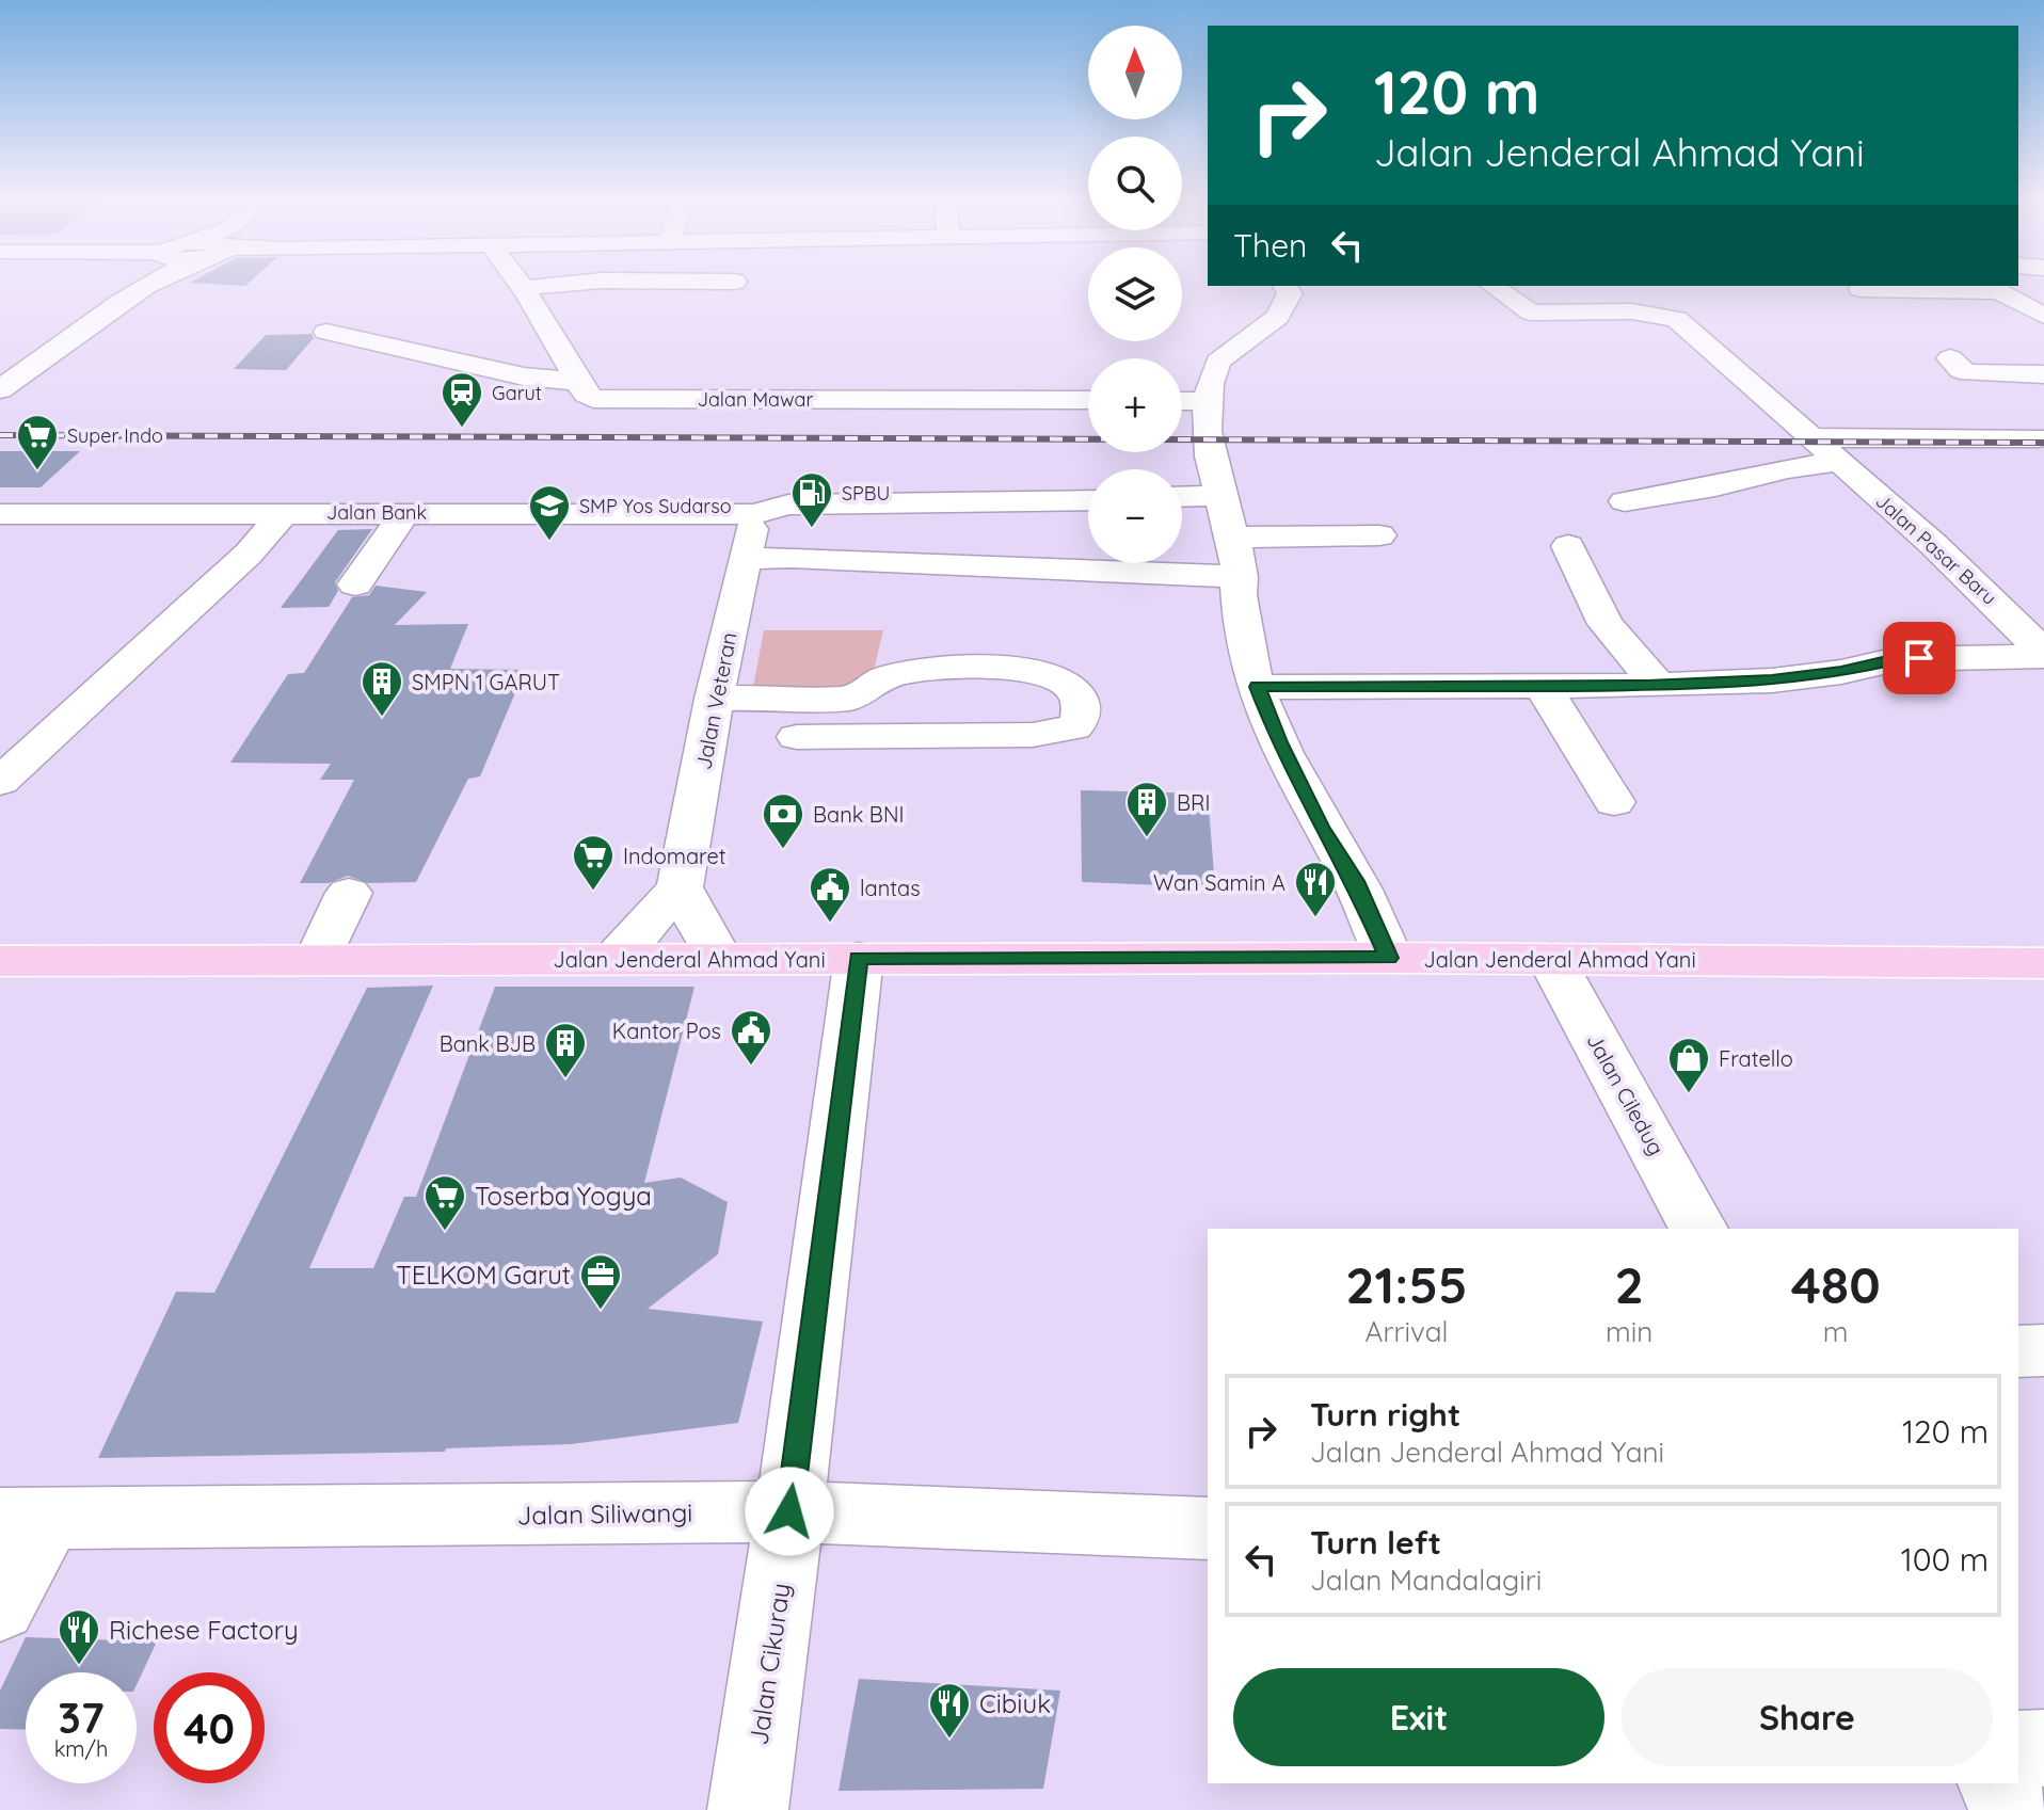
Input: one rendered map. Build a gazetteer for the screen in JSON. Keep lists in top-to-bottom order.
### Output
{
  "streets": {
    "main road": ["Jalan Jenderal Ahmad Yani"],
    "street": [
      "Jalan Mawar",
      "Jalan Bank",
      "Jalan Pasar Baru",
      "Jalan Veteran",
      "Jalan Ciledug",
      "Jalan Siliwangi",
      "Jalan Cikuray"
    ]
  },
  "crossings": [
    ["Jalan Bank", "Jalan Veteran"],
    ["Jalan Jenderal Ahmad Yani", "Jalan Ciledug"],
    ["Jalan Jenderal Ahmad Yani", "Jalan Cikuray"],
    ["Jalan Siliwangi", "Jalan Cikuray"]
  ],
  "places": {
    "station": ["Garut"],
    "supermarket": ["Super Indo", "Indomaret", "Toserba Yogya"],
    "fuel station": ["SPBU"],
    "school or university": ["SMP Yos Sudarso"],
    "building": ["SMPN 1 GARUT", "BRI", "Bank BJB"],
    "bank": ["Bank BNI"],
    "restaurant": ["Wan Samin A", "Richese Factory", "Cibiuk"],
    "public building": ["lantas", "Kantor Pos"],
    "shop": ["Fratello"],
    "office": ["TELKOM Garut"]
  },
  "north": "top",
  "page": {
    "map_buttons": ["+", "−"],
    "turn": ["120 m", "Jalan Jenderal Ahmad Yani"],
    "then": "Then",
    "eta": [
      "21:55",
      "Arrival",
      "2",
      "min",
      "480",
      "m"
    ],
    "list": [
      {
        "name": "Turn right",
        "note": "Jalan Jenderal Ahmad Yani",
        "value": "120 m"
      },
      {
        "name": "Turn left",
        "note": "Jalan Mandalagiri",
        "value": "100 m"
      }
    ],
    "buttons": ["Exit", "Share"],
    "speed": "37 km/h",
    "limit": "40"
  }
}
